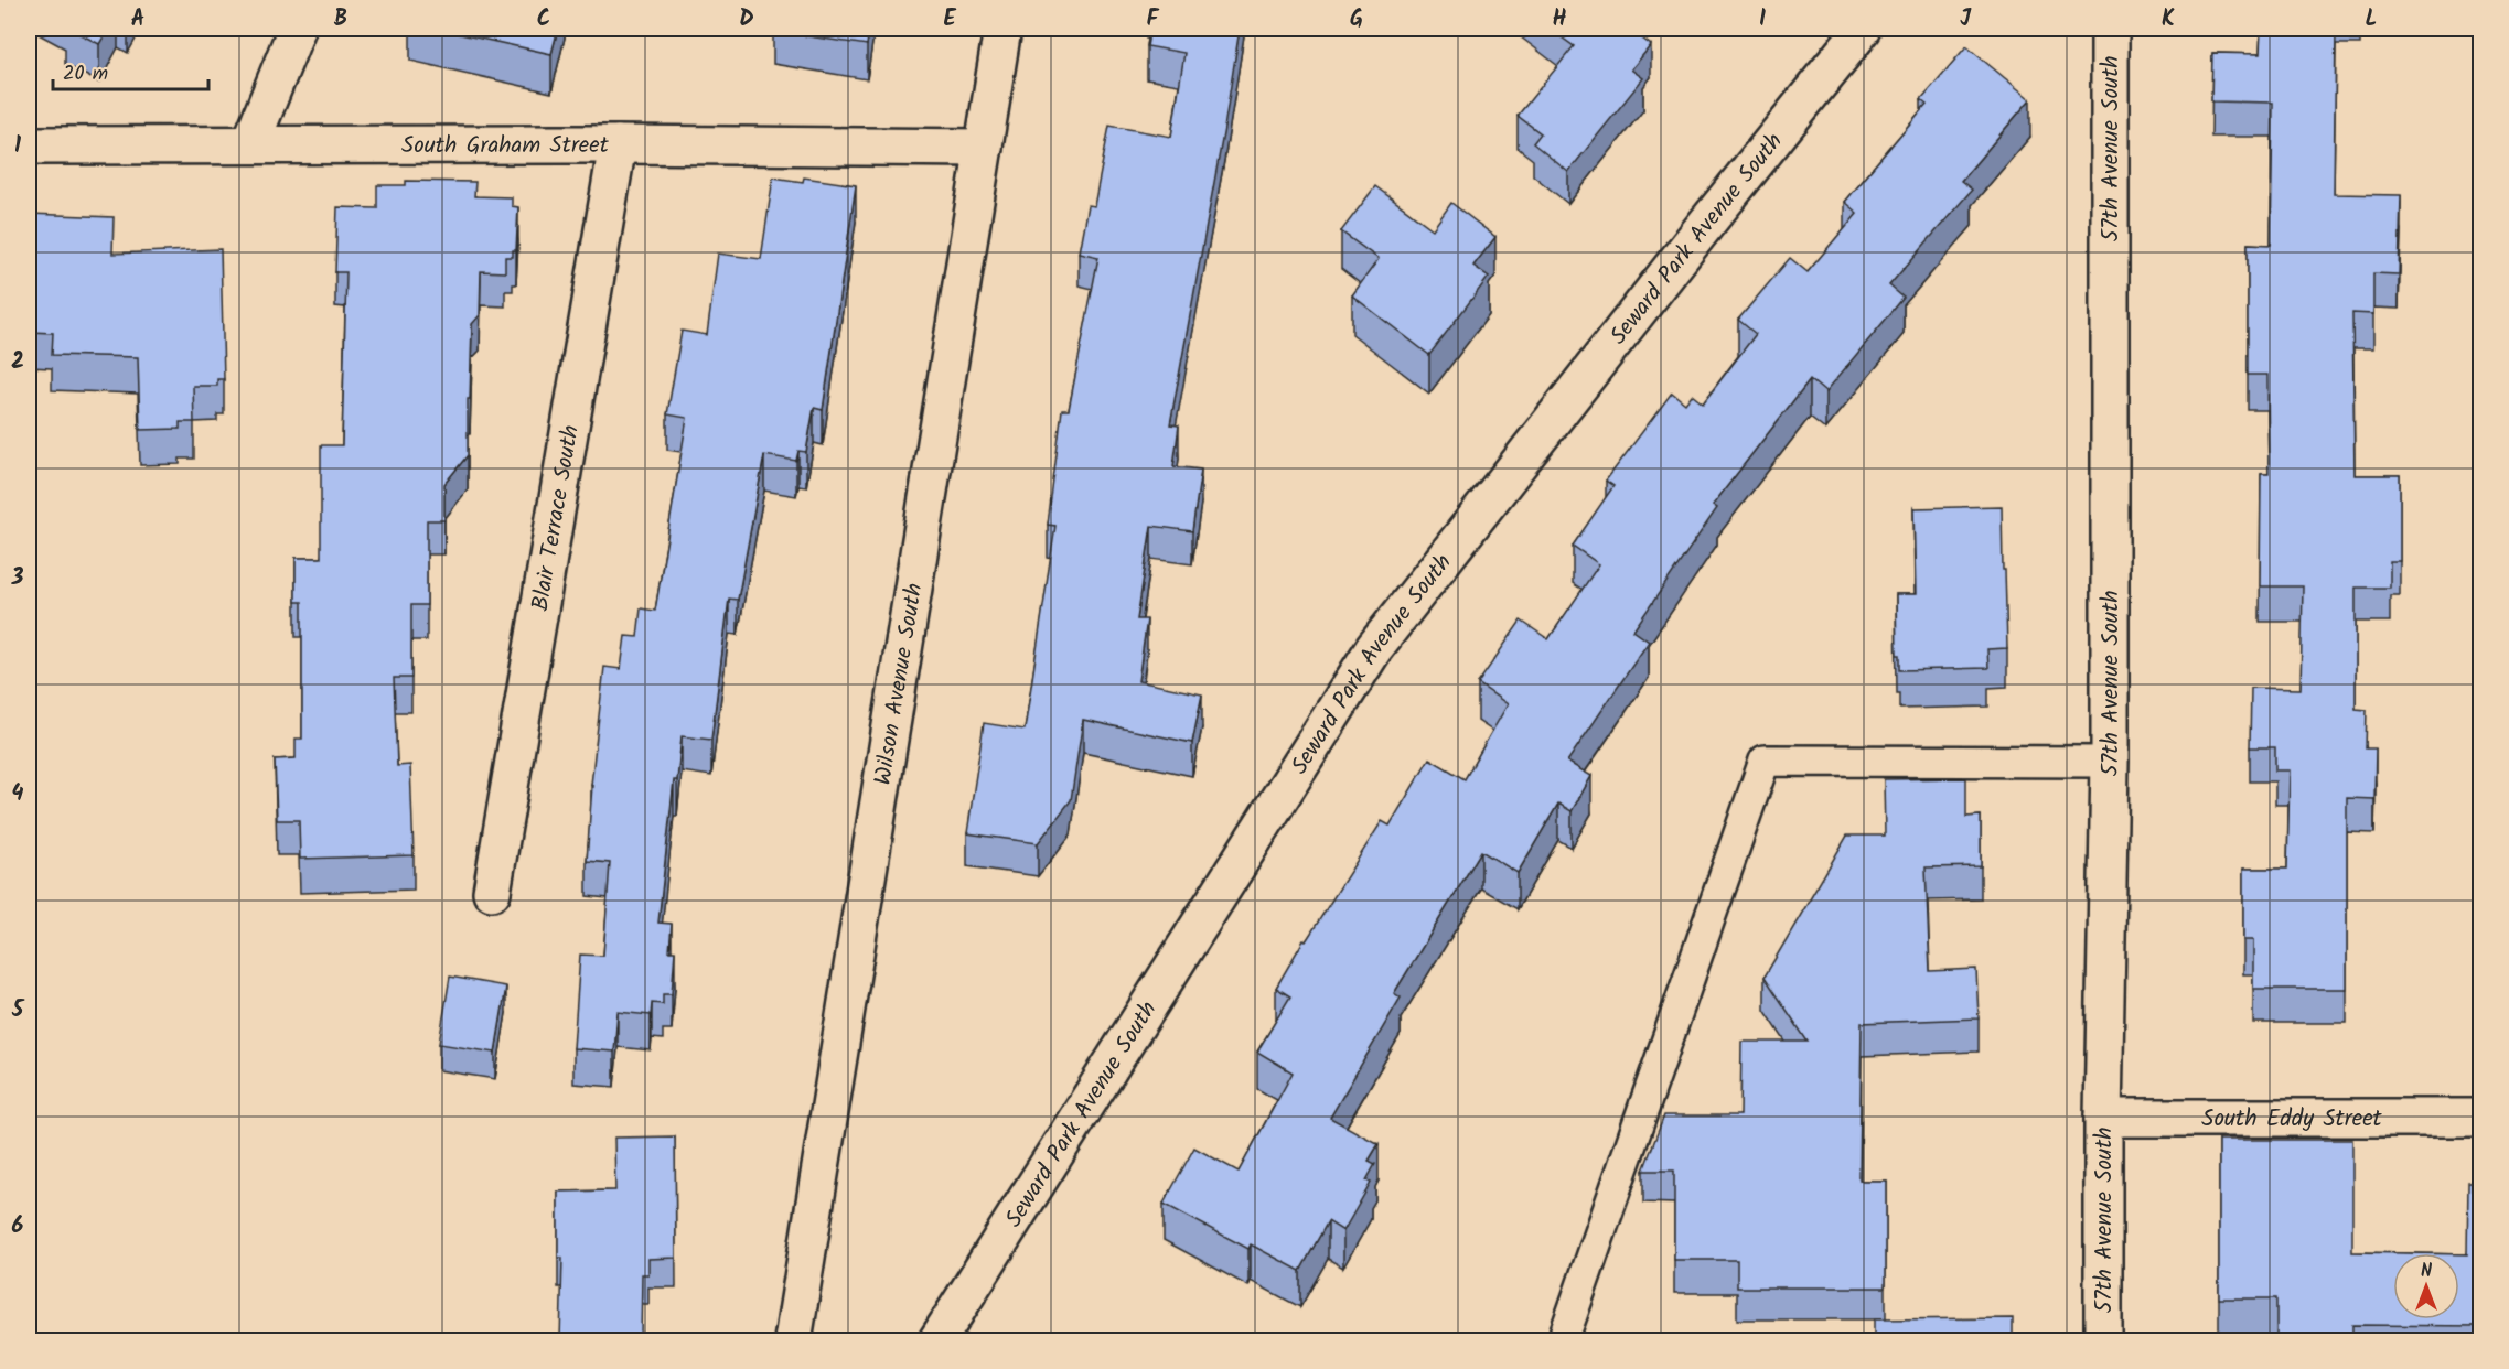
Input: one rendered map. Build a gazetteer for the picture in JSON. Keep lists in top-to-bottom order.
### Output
{
  "streets": {
    "street": [
      "South Graham Street",
      "57th Avenue South",
      "Seward Park Avenue South",
      "Blair Terrace South",
      "Wilson Avenue South",
      "South Eddy Street"
    ]
  },
  "crossings": [
    ["South Graham Street", "Blair Terrace South"],
    ["South Graham Street", "Wilson Avenue South"],
    ["57th Avenue South", "South Eddy Street"]
  ],
  "scale_bar": "20 m",
  "north": "top",
  "grid": {
    "columns": [
      "A",
      "B",
      "C",
      "D",
      "E",
      "F",
      "G",
      "H",
      "I",
      "J",
      "K",
      "L"
    ],
    "rows": [
      "1",
      "2",
      "3",
      "4",
      "5",
      "6"
    ]
  }
}
